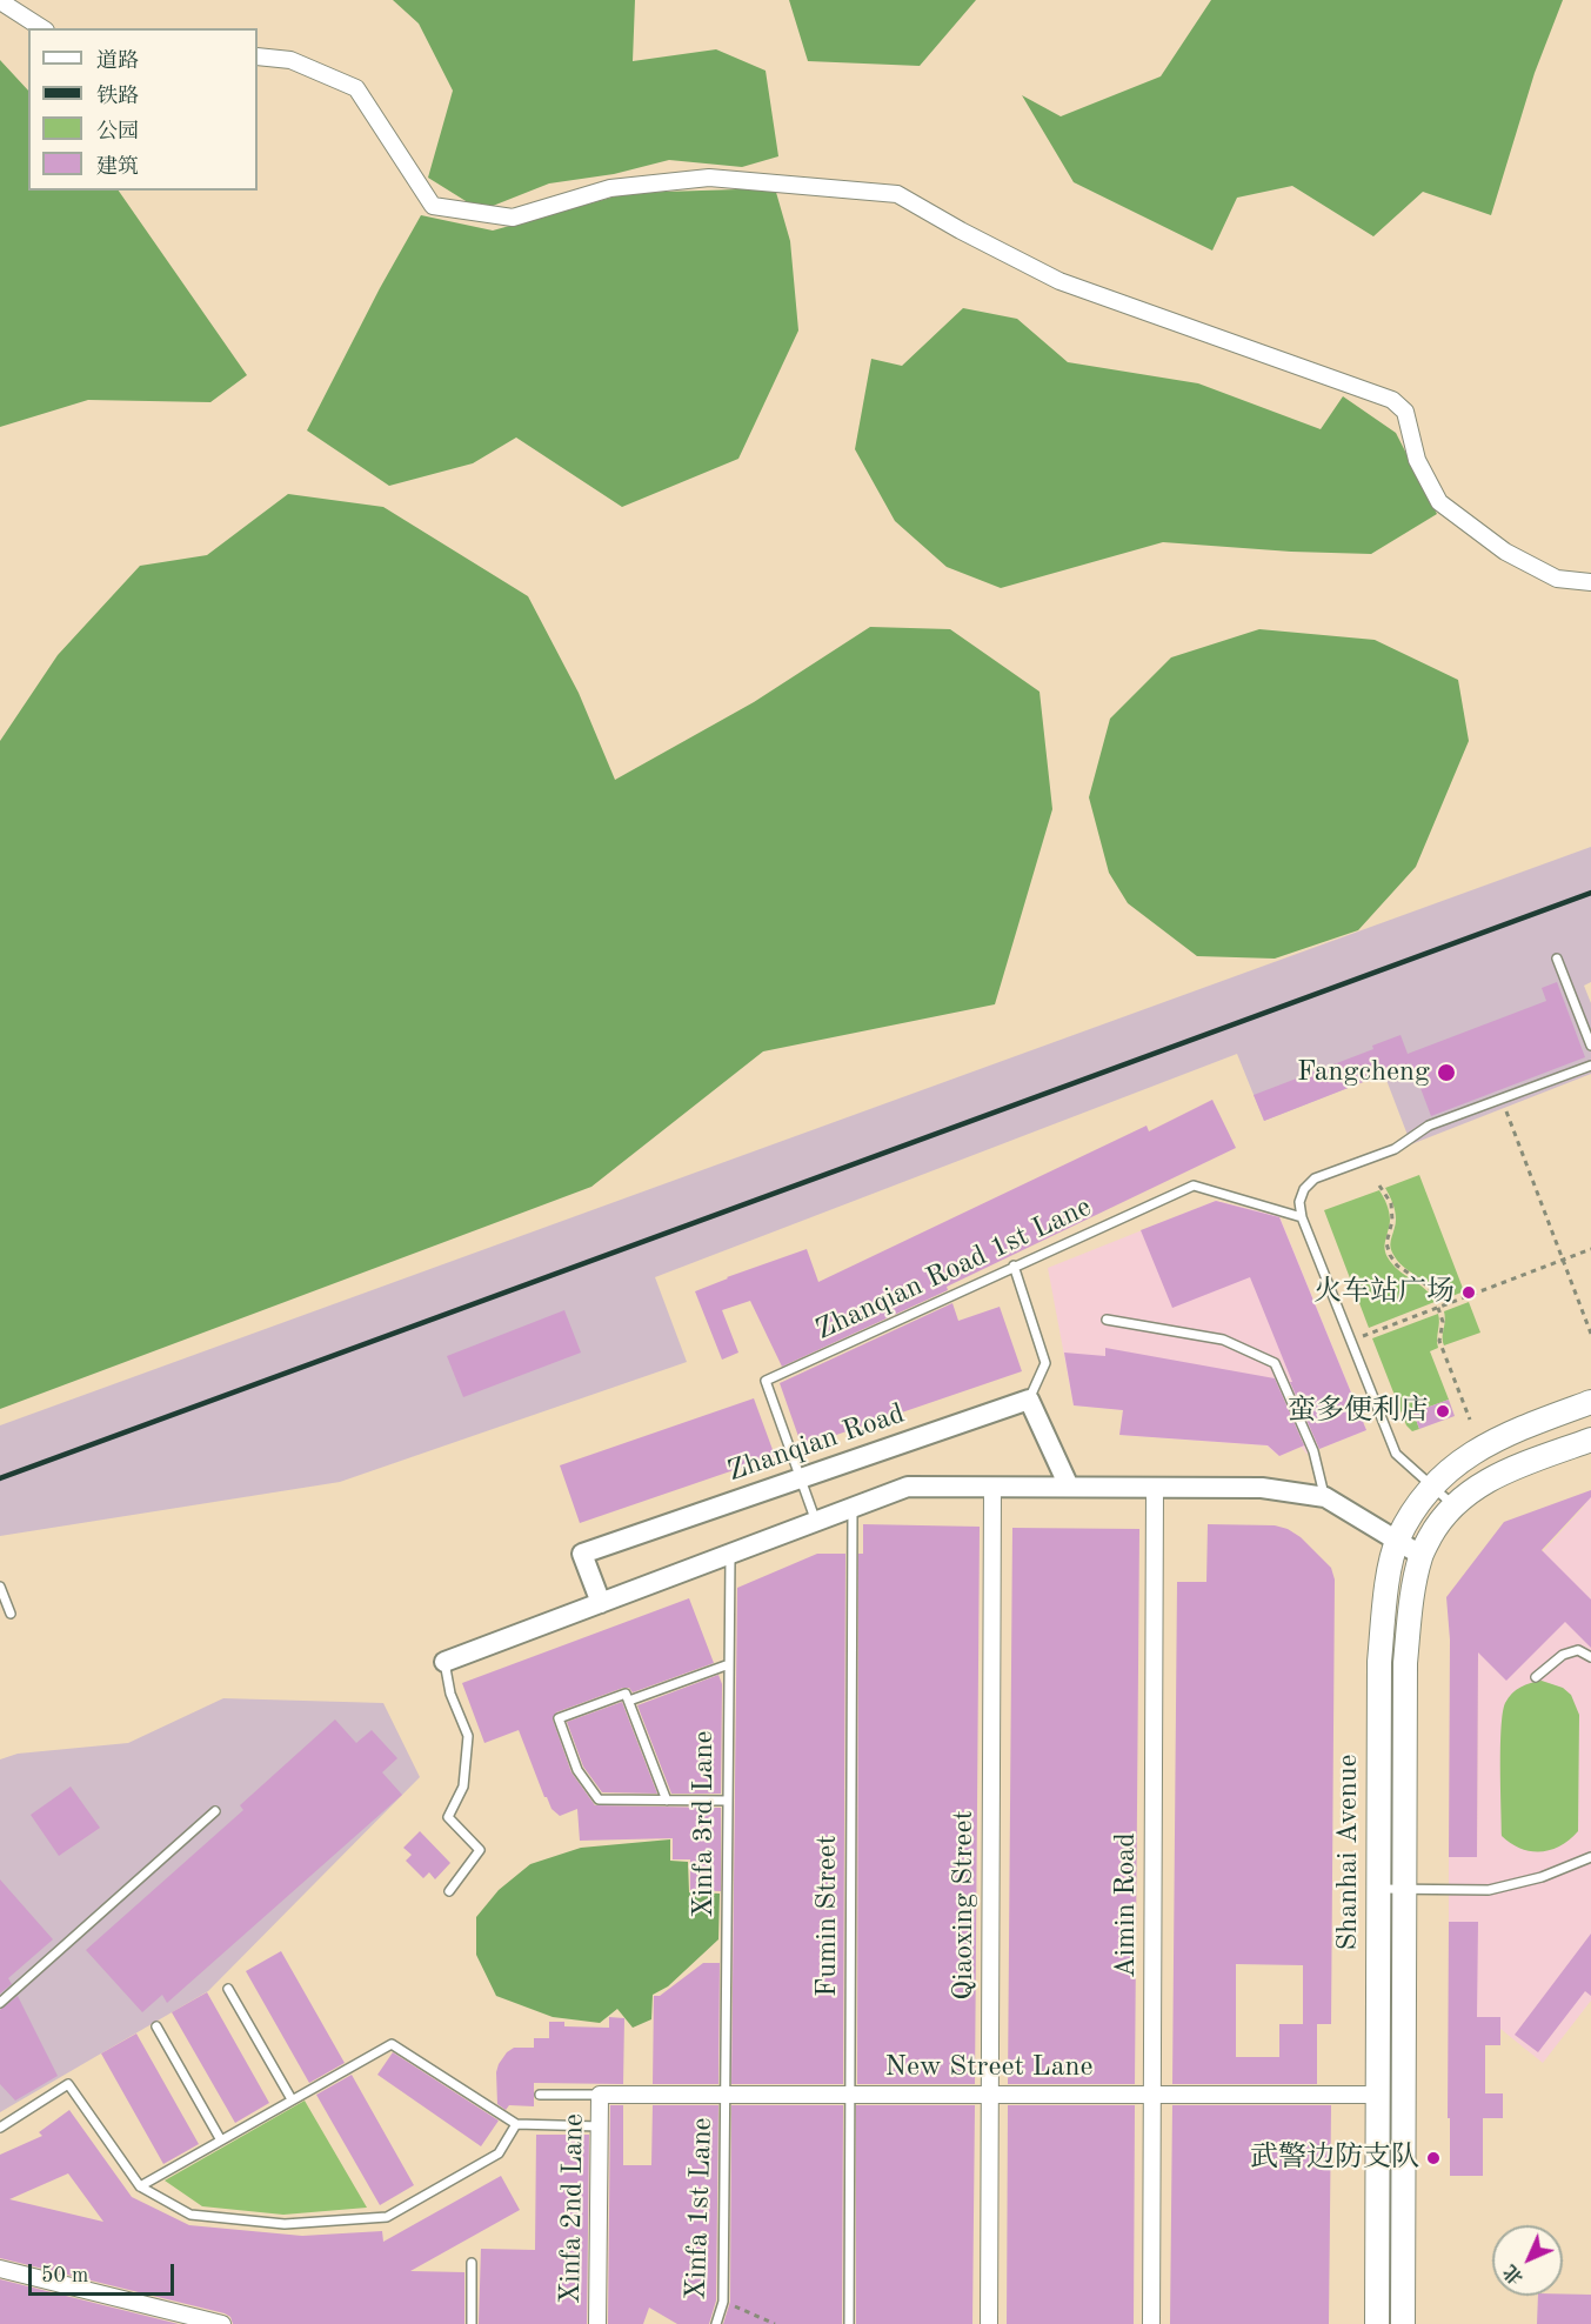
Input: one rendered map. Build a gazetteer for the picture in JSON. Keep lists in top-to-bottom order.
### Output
{
  "streets": {
    "main road": ["Shanhai Avenue"],
    "street": [
      "Zhanqian Road",
      "Qiaoxing Street",
      "Aimin Road",
      "New Street Lane",
      "Xinfa 2nd Lane"
    ],
    "lane": [
      "Zhanqian Road 1st Lane",
      "Xinfa 3rd Lane",
      "Fumin Street",
      "Xinfa 1st Lane"
    ]
  },
  "crossings": [
    ["Zhanqian Road 1st Lane", "Zhanqian Road"],
    ["Xinfa 3rd Lane", "New Street Lane"],
    ["Xinfa 3rd Lane", "Xinfa 1st Lane"],
    ["Shanhai Avenue", "New Street Lane"],
    ["Qiaoxing Street", "New Street Lane"],
    ["Aimin Road", "New Street Lane"],
    ["Fumin Street", "New Street Lane"],
    ["New Street Lane", "Xinfa 2nd Lane"],
    ["New Street Lane", "Xinfa 1st Lane"]
  ],
  "places": [
    "Fangcheng",
    "火车站广场",
    "蛮多便利店",
    "武警边防支队"
  ],
  "legend": [
    "道路",
    "铁路",
    "公园",
    "建筑"
  ],
  "scale_bar": "50 m",
  "north": "bottom left"
}
